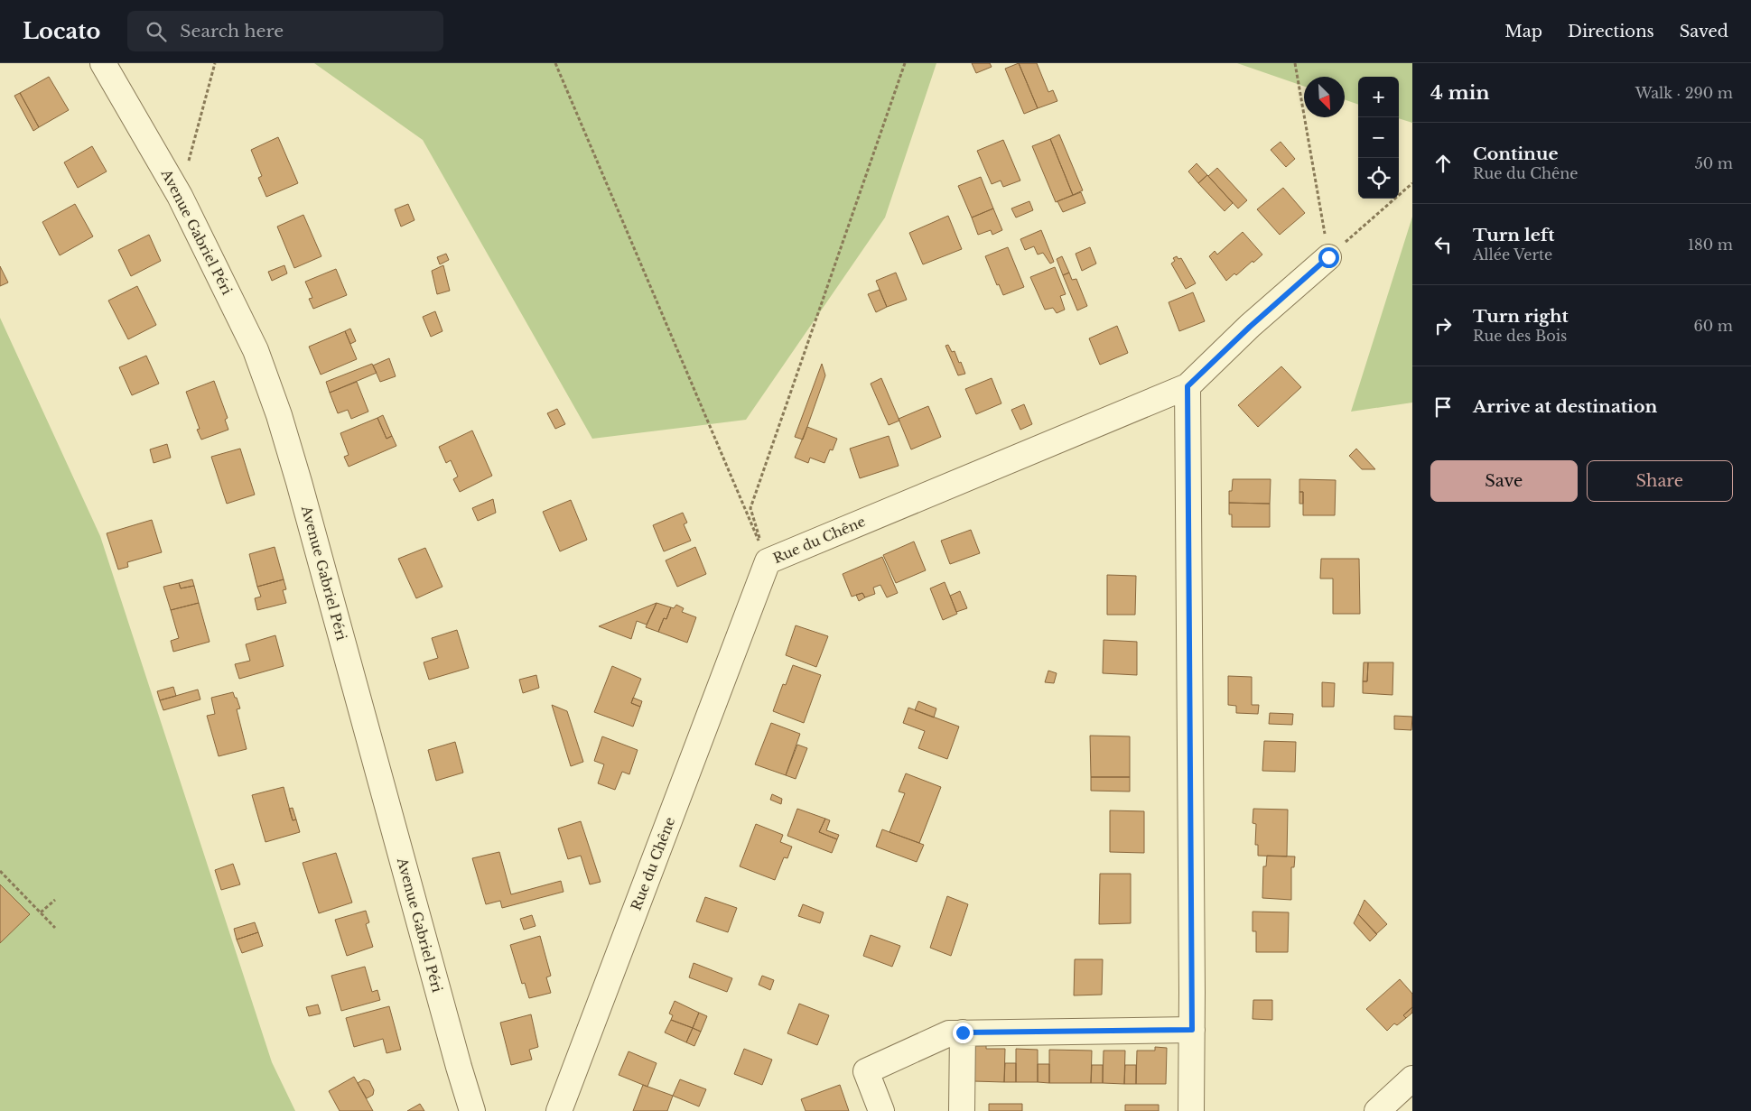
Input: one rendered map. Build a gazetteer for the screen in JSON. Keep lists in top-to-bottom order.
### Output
{
  "streets": {
    "street": ["Avenue Gabriel Péri", "Rue du Chêne"]
  },
  "north": "bottom right",
  "page": {
    "header": "Locato",
    "search": "Search here",
    "nav": ["Map", "Directions", "Saved"],
    "heading": ["4 min", "Walk · 290 m"],
    "map_buttons": ["+", "−"],
    "list": [
      ["Continue", "Rue du Chêne", "50 m"],
      ["Turn left", "Allée Verte", "180 m"],
      ["Turn right", "Rue des Bois", "60 m"],
      "Arrive at destination"
    ],
    "buttons": ["Save", "Share"]
  }
}
